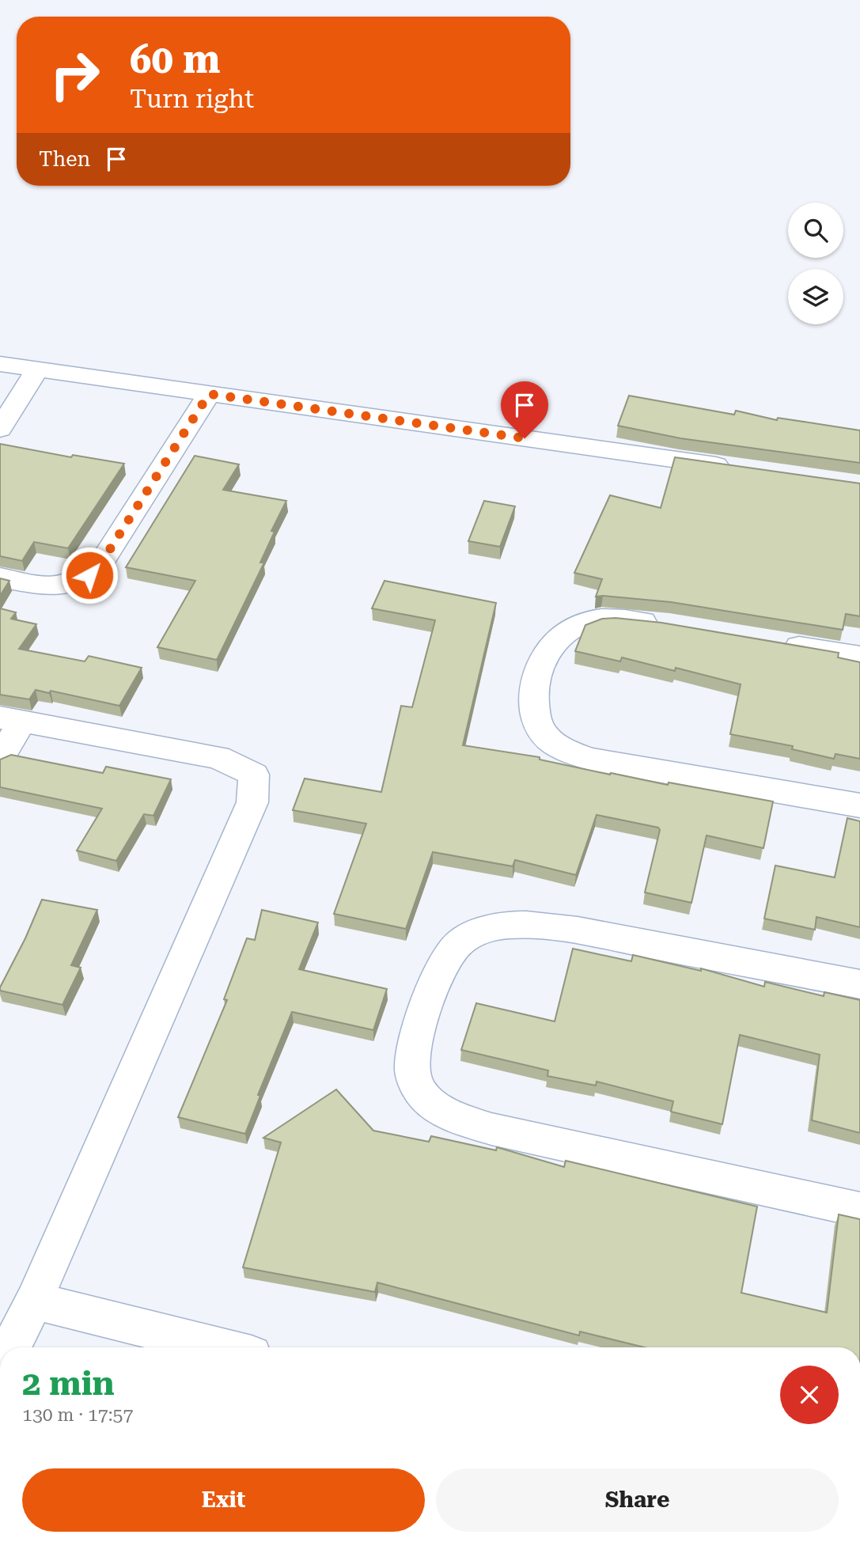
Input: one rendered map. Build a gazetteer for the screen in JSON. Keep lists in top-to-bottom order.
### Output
{
  "page": {
    "turn": ["60 m", "Turn right"],
    "then": "Then",
    "heading": ["2 min", "130 m · 17:57"],
    "buttons": ["Exit", "Share"]
  }
}
